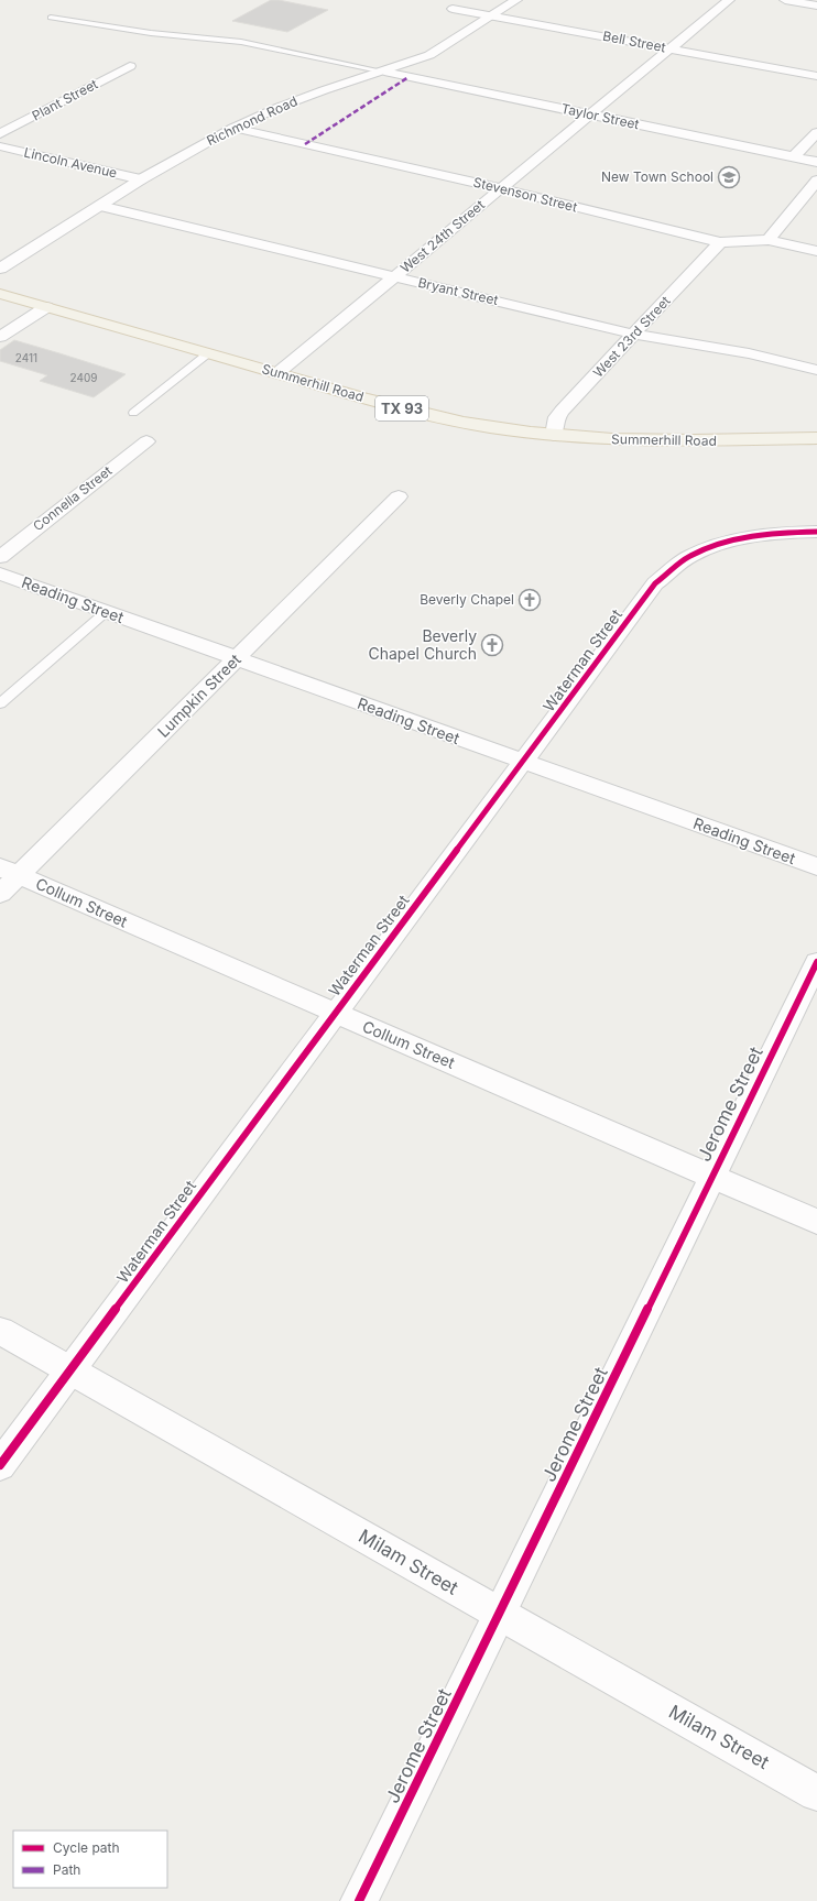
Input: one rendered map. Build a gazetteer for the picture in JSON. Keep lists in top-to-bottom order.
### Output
{
  "streets": {
    "main road": ["Summerhill Road", "TX 93"],
    "street": [
      "Bell Street",
      "Plant Street",
      "Taylor Street",
      "Richmond Road",
      "Lincoln Avenue",
      "Stevenson Street",
      "West 24th Street",
      "Bryant Street",
      "West 23rd Street",
      "Connella Street",
      "Reading Street",
      "Waterman Street",
      "Lumpkin Street",
      "Collum Street",
      "Jerome Street",
      "Milam Street"
    ]
  },
  "crossings": [
    ["Bell Street", "Richmond Road"],
    ["Bell Street", "West 24th Street"],
    ["Taylor Street", "Richmond Road"],
    ["Taylor Street", "West 24th Street"],
    ["Richmond Road", "Lincoln Avenue"],
    ["Richmond Road", "Stevenson Street"],
    ["Richmond Road", "Bryant Street"],
    ["Stevenson Street", "West 24th Street"],
    ["Stevenson Street", "West 23rd Street"],
    ["West 24th Street", "Bryant Street"],
    ["West 24th Street", "Summerhill Road"],
    ["Bryant Street", "West 23rd Street"],
    ["West 23rd Street", "Summerhill Road"],
    ["Reading Street", "Waterman Street"],
    ["Reading Street", "Lumpkin Street"],
    ["Waterman Street", "Collum Street"],
    ["Waterman Street", "Milam Street"],
    ["Lumpkin Street", "Collum Street"],
    ["Collum Street", "Jerome Street"],
    ["Jerome Street", "Milam Street"]
  ],
  "places": {
    "school or university": ["New Town School"],
    "church": ["Beverly Chapel", "Beverly Chapel Church"]
  },
  "house_numbers": ["2411", "2409"],
  "legend": ["Cycle path", "Path"]
}
